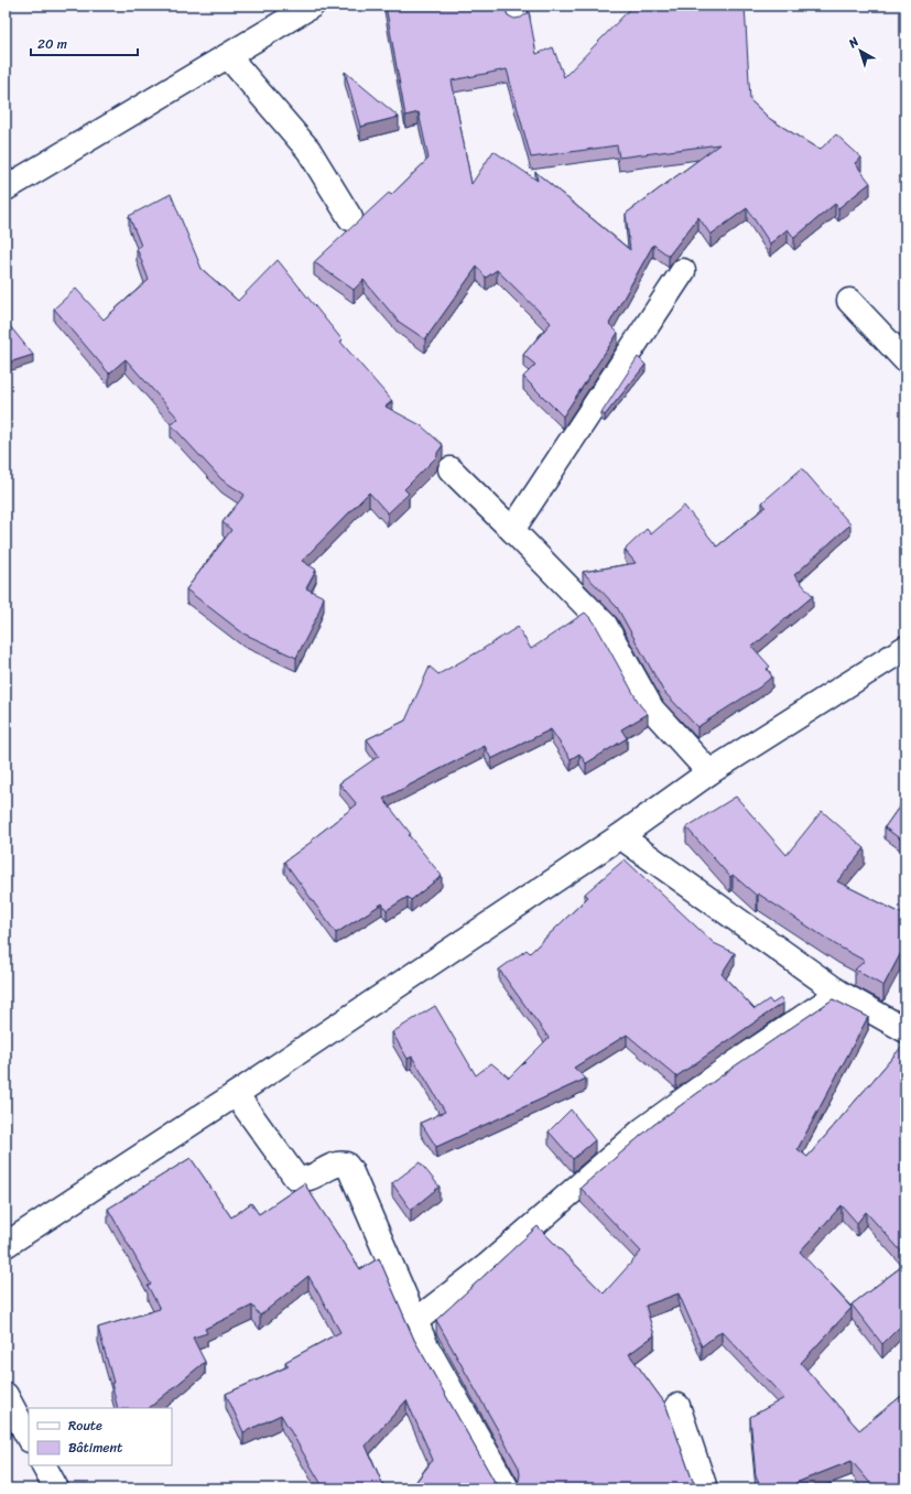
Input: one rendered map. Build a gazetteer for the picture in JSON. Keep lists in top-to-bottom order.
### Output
{
  "legend": ["Route", "Bâtiment"],
  "scale_bar": "20 m",
  "north": "top left"
}
